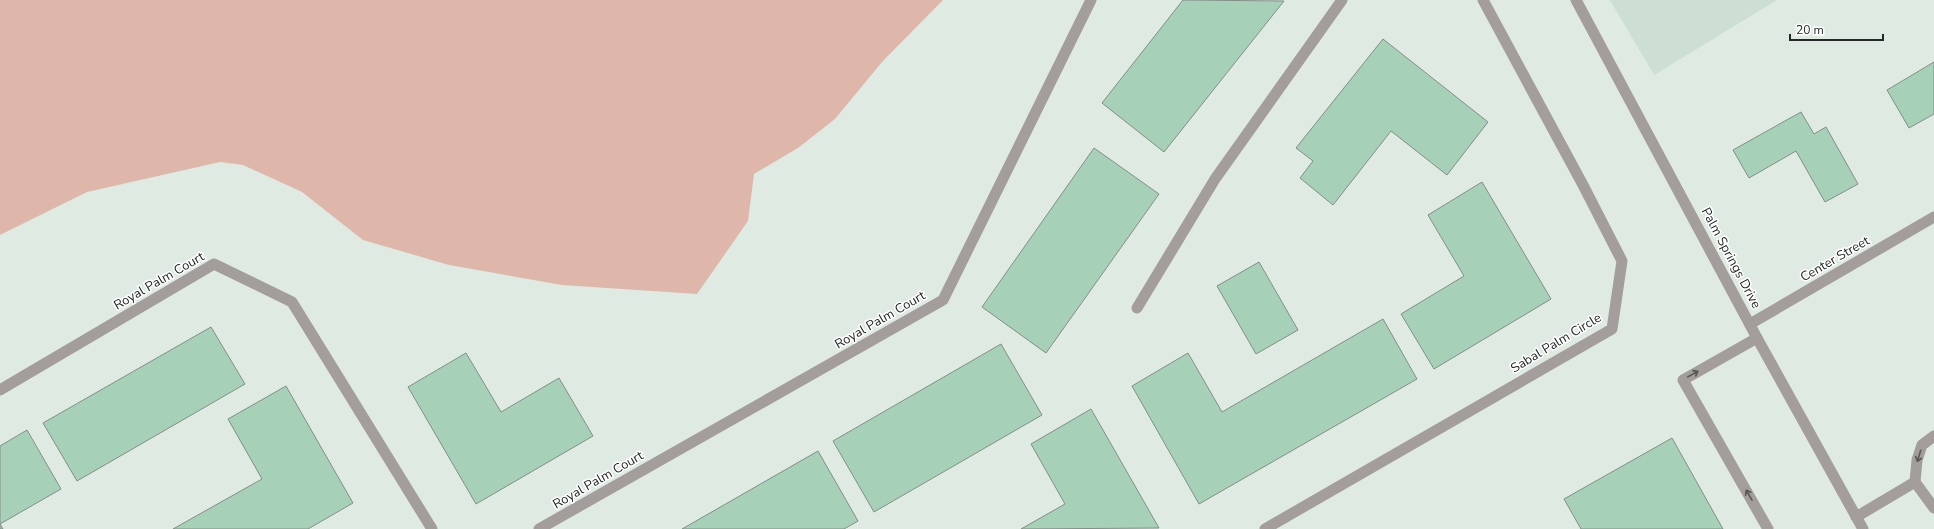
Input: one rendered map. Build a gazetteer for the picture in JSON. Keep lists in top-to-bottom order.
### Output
{
  "streets": {
    "street": [
      "Palm Springs Drive",
      "Center Street",
      "Royal Palm Court",
      "Sabal Palm Circle"
    ]
  },
  "crossings": [
    ["Palm Springs Drive", "Center Street"]
  ],
  "scale_bar": "20 m"
}
